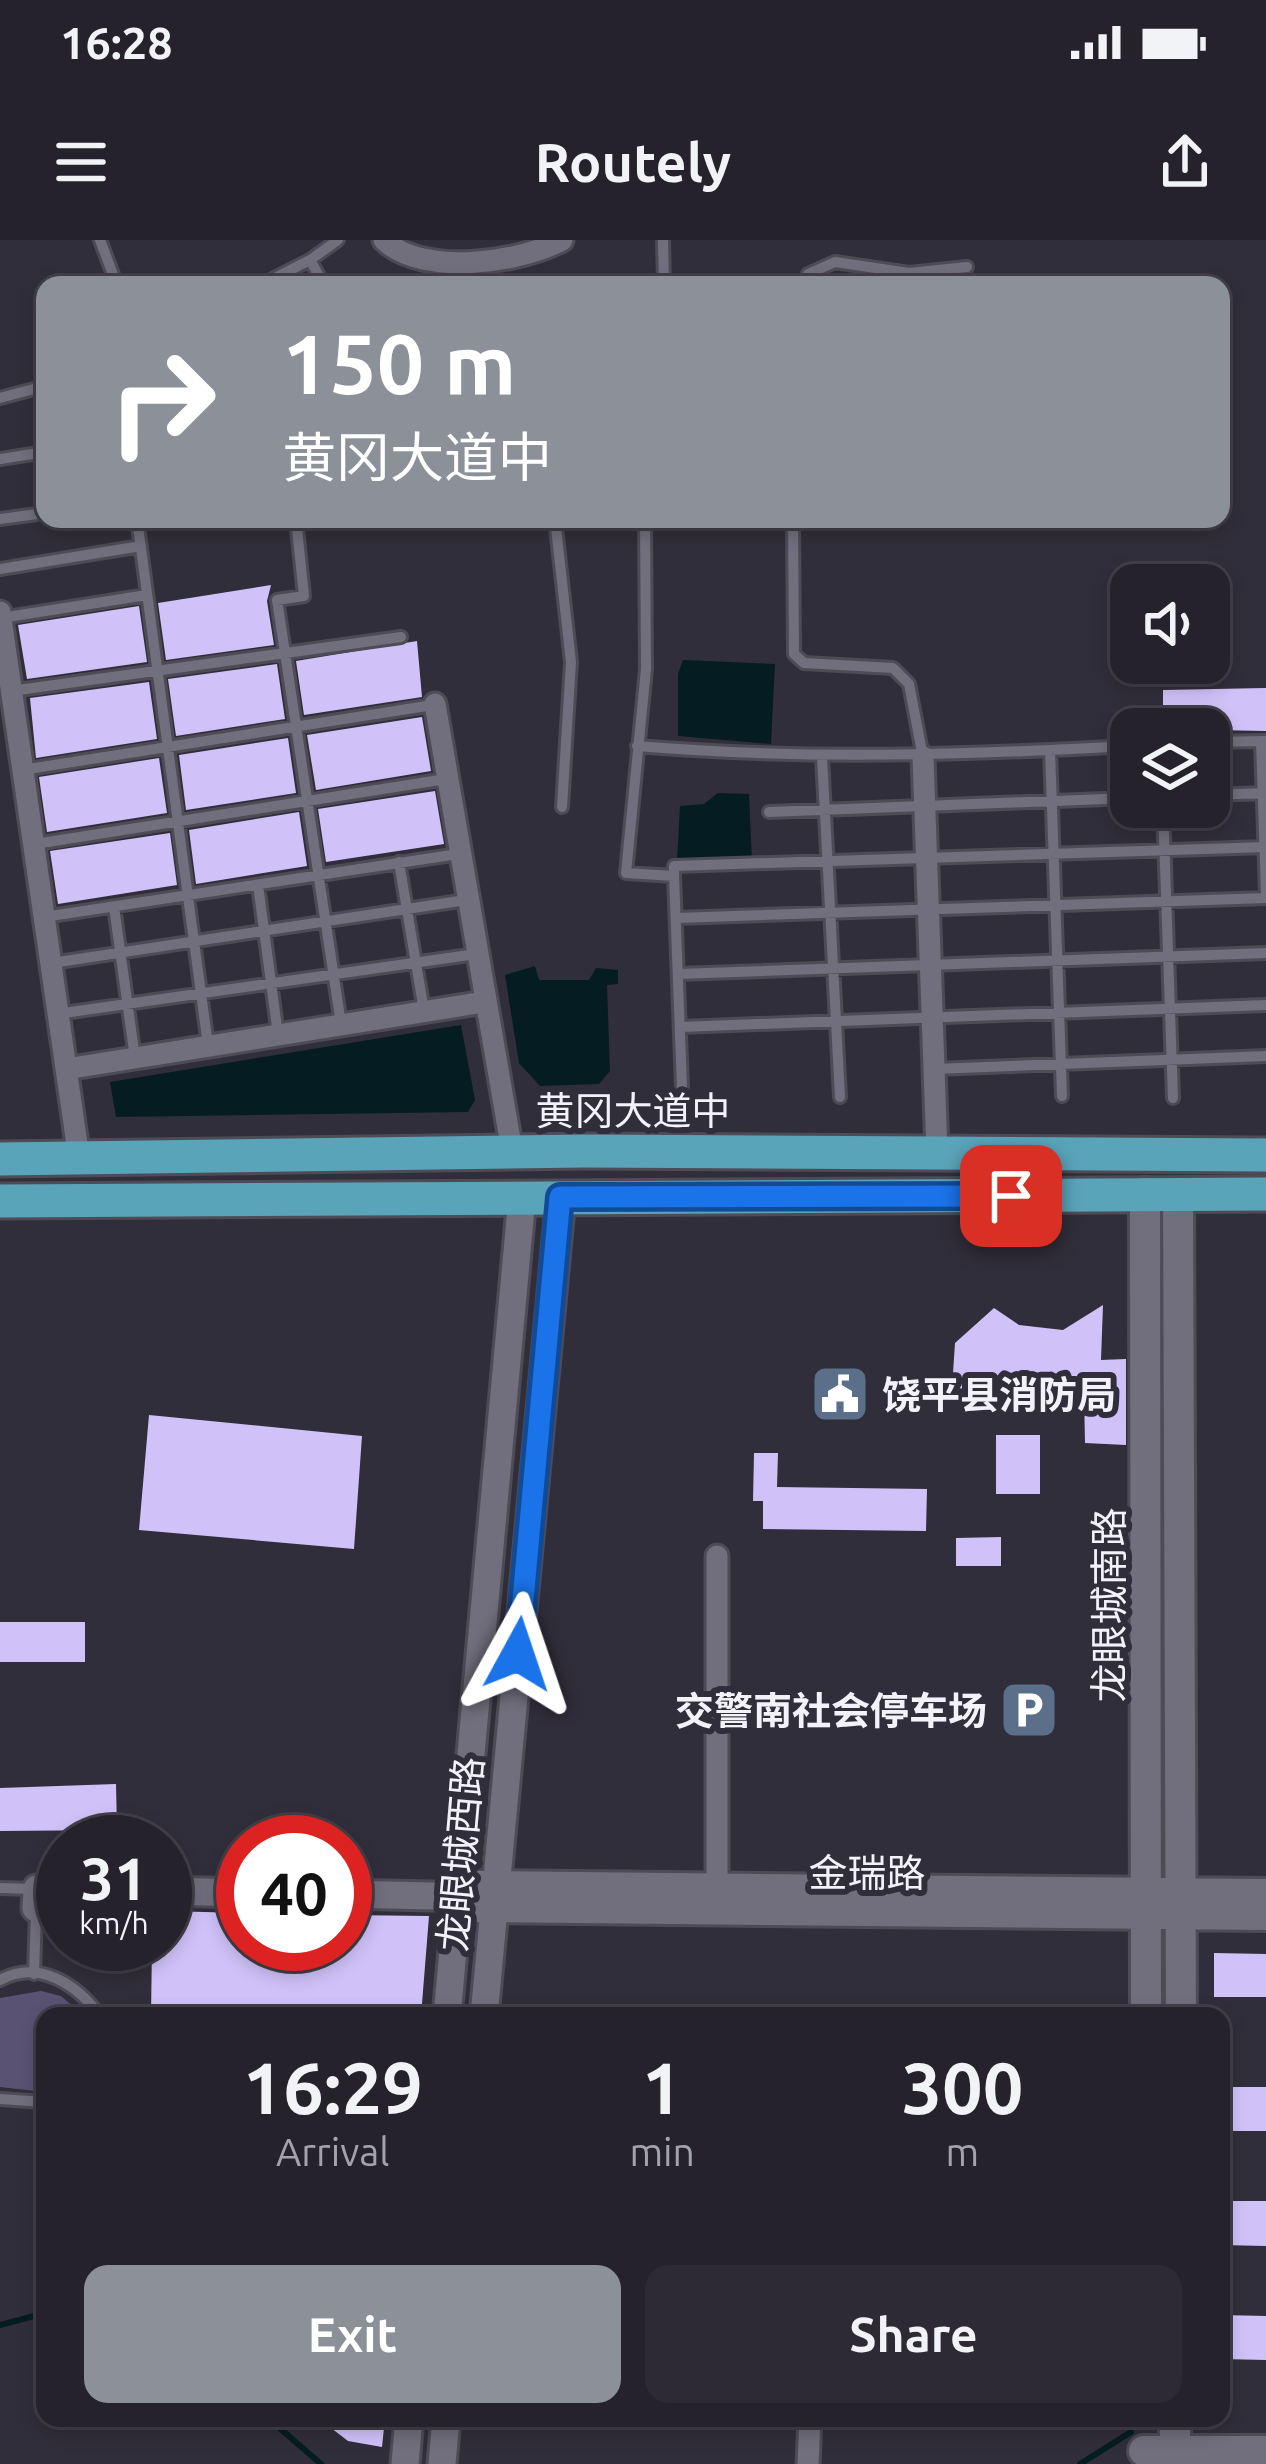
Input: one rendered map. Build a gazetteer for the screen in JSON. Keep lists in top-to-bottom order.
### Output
{
  "streets": {
    "main road": ["黄冈大道中", "龙眼城南路", "金瑞路"],
    "street": ["龙眼城西路"]
  },
  "crossings": [
    ["龙眼城南路", "金瑞路"]
  ],
  "places": {
    "public building": ["饶平县消防局"],
    "parking": ["交警南社会停车场"]
  },
  "page": {
    "status": "16:28",
    "header": "Routely",
    "turn": ["150 m", "黄冈大道中"],
    "speed": "31 km/h",
    "limit": "40",
    "eta": [
      "16:29",
      "Arrival",
      "1",
      "min",
      "300",
      "m"
    ],
    "buttons": ["Exit", "Share"]
  }
}
